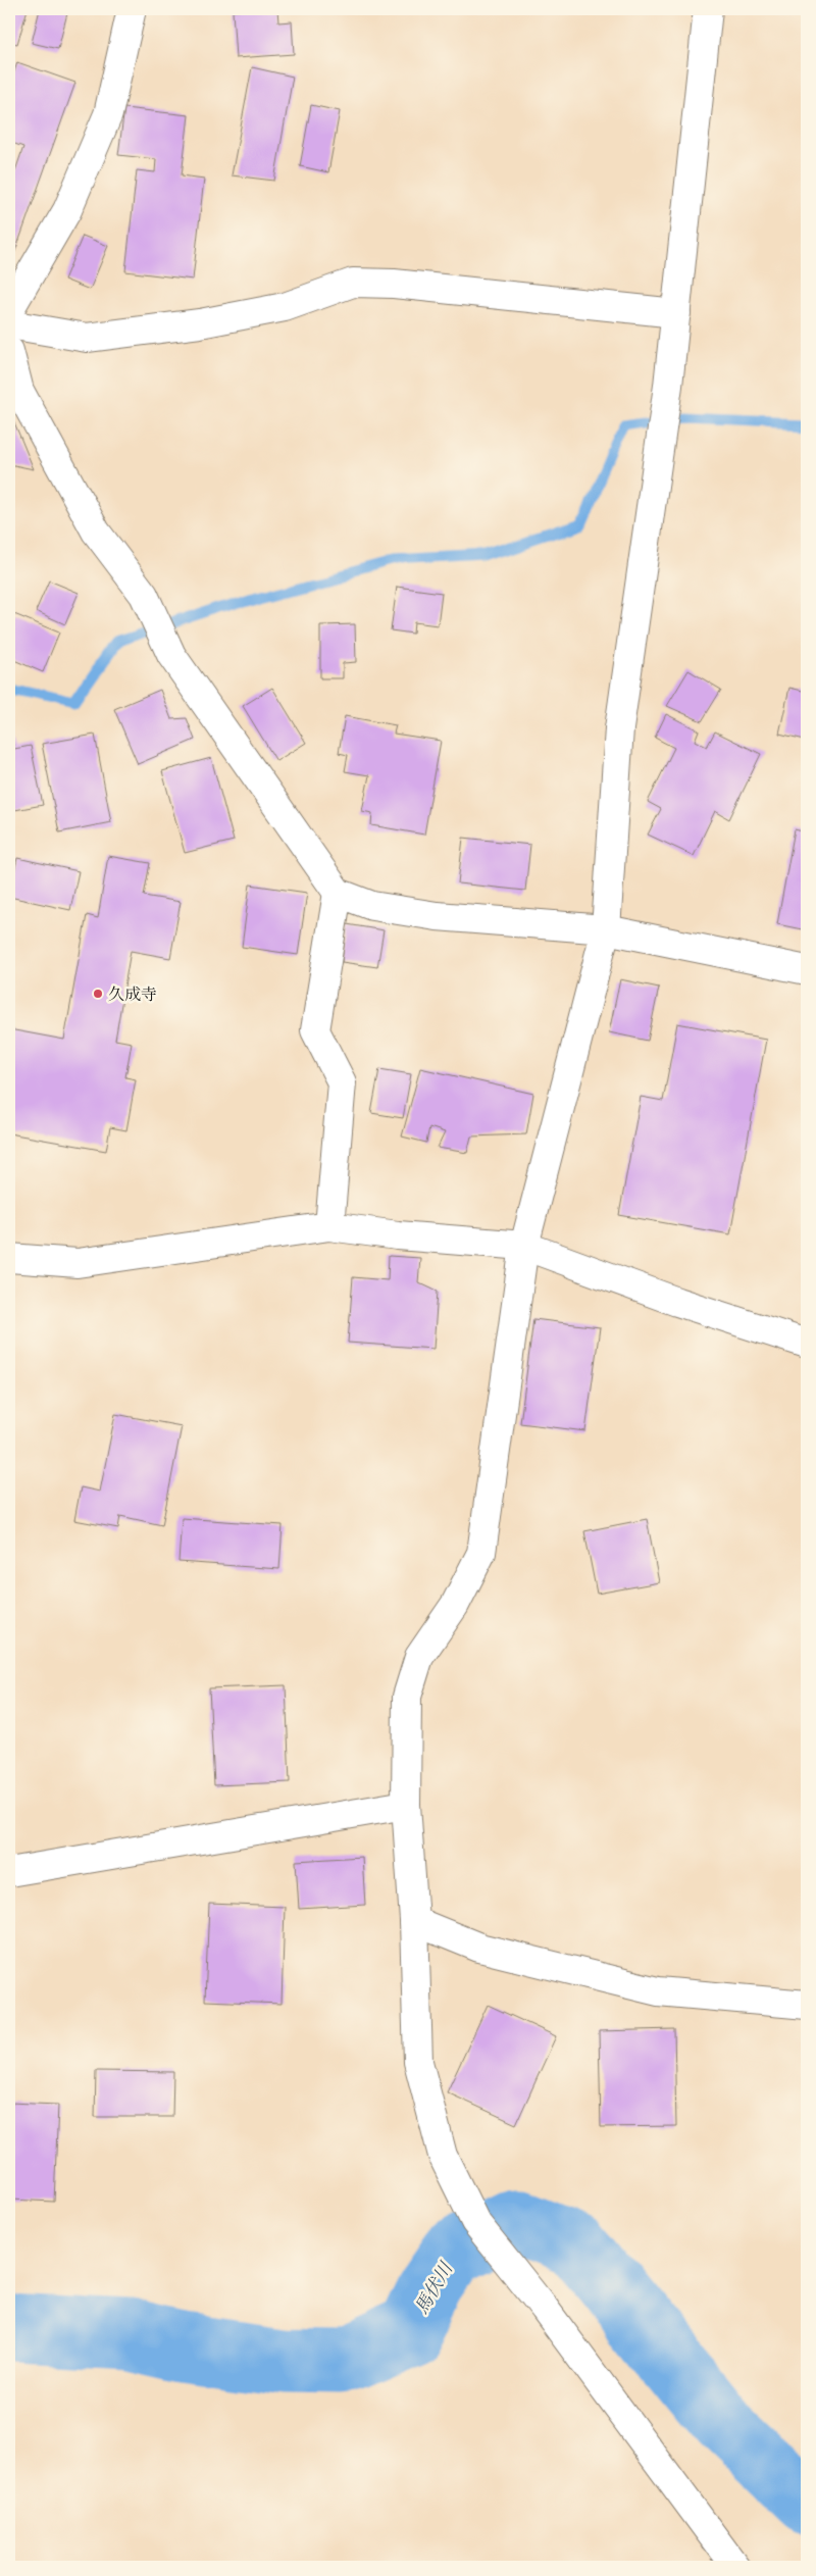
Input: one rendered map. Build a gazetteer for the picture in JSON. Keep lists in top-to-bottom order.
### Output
{
  "water": ["馬伏川"],
  "places": ["久成寺"]
}
